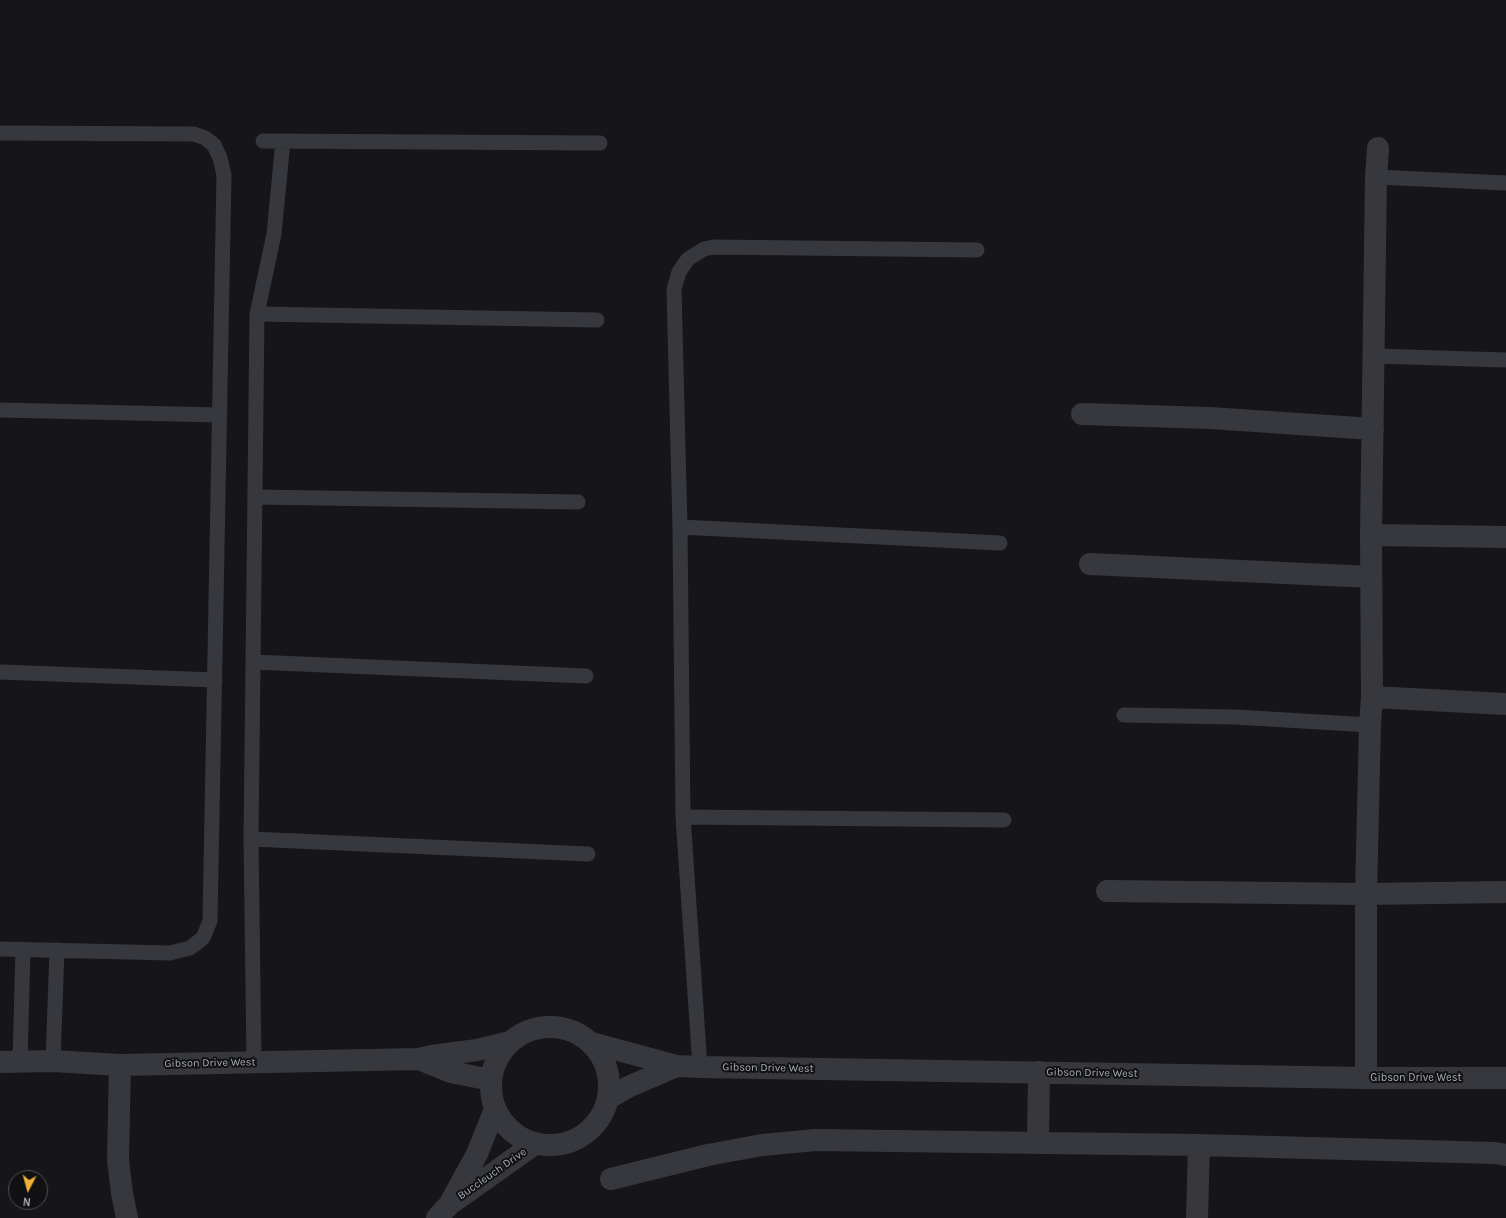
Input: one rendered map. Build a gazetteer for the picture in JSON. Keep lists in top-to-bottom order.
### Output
{
  "streets": {
    "street": ["Gibson Drive West", "Buccleuch Drive"]
  },
  "crossings": [
    ["Gibson Drive West", "Buccleuch Drive"]
  ],
  "north": "bottom"
}
